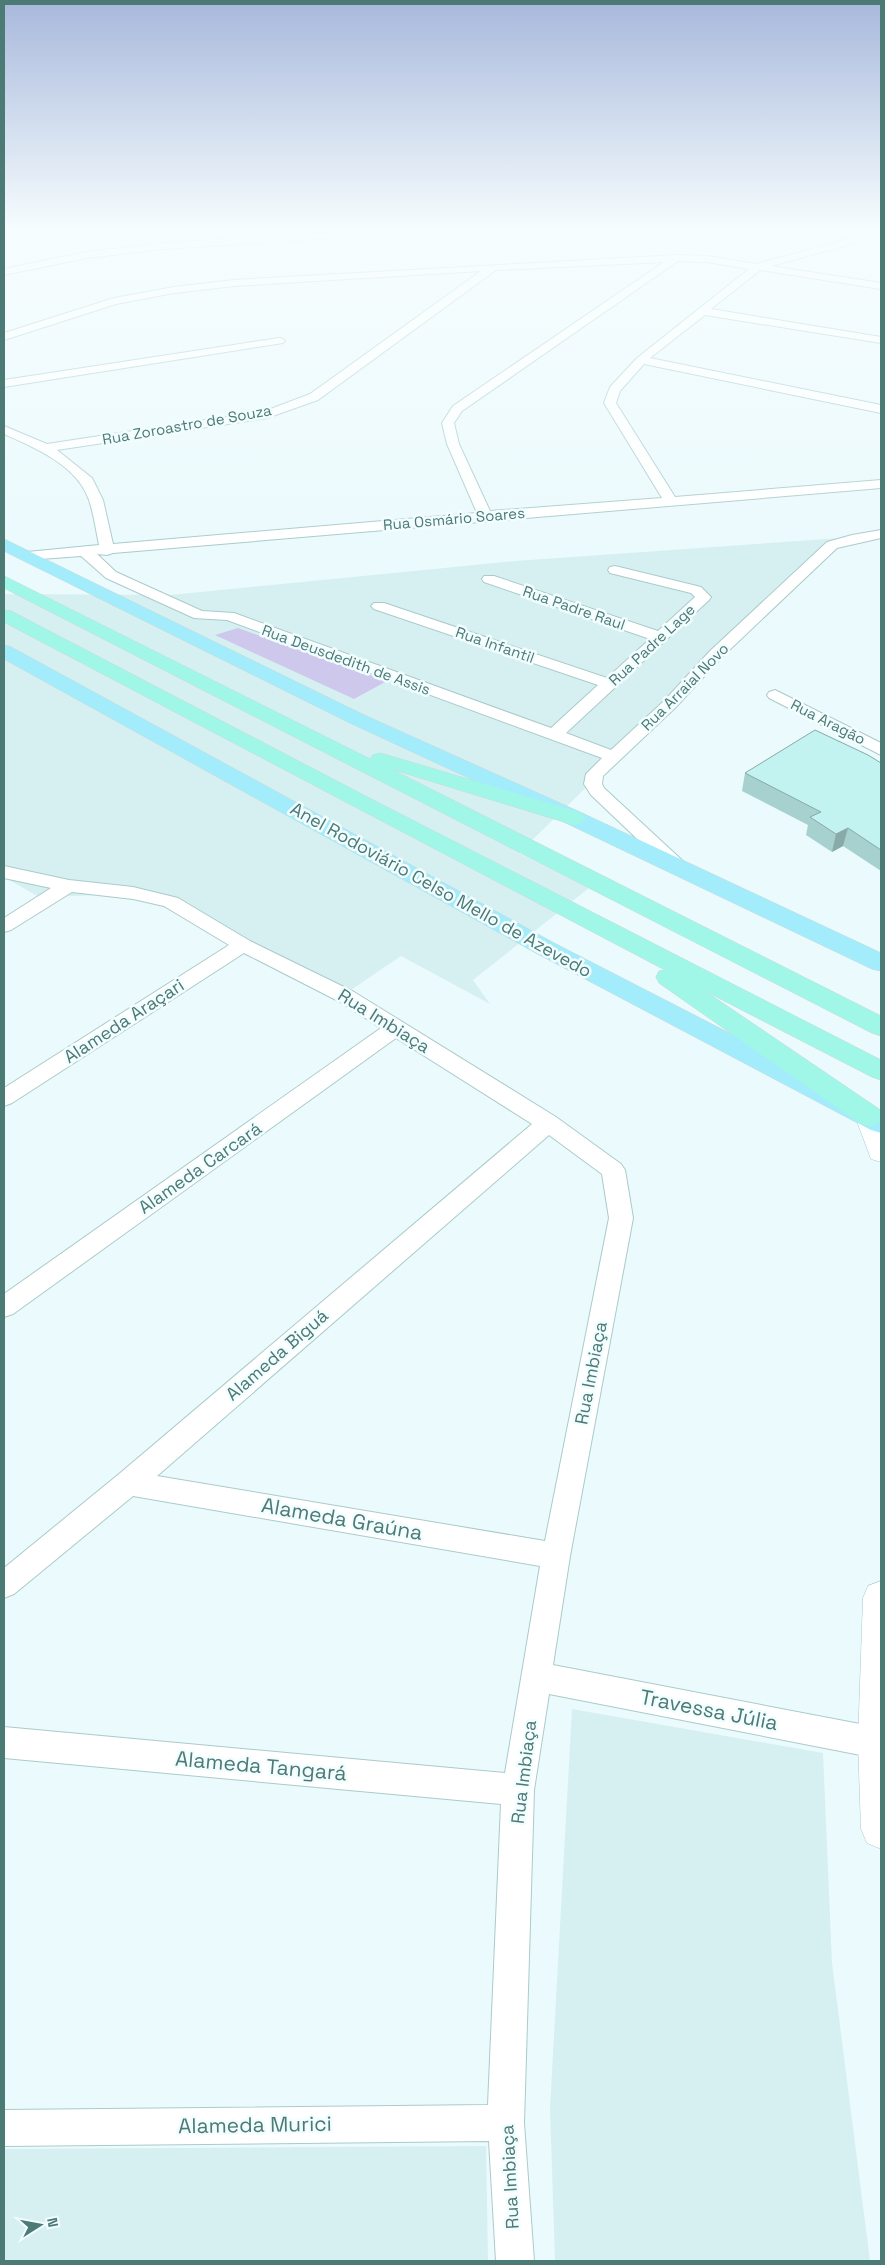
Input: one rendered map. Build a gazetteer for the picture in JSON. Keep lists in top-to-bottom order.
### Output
{
  "streets": {
    "highway": ["Anel Rodoviário Celso Mello de Azevedo"],
    "street": [
      "Rua Zoroastro de Souza",
      "Rua Osmário Soares",
      "Rua Padre Raul",
      "Rua Infantil",
      "Rua Padre Lage",
      "Rua Deusdedith de Assis",
      "Rua Arraial Novo",
      "Rua Aragão",
      "Alameda Araçari",
      "Rua Imbiaça",
      "Alameda Carcará",
      "Alameda Biguá",
      "Alameda Graúna",
      "Travessa Júlia",
      "Alameda Tangará",
      "Alameda Murici"
    ]
  },
  "crossings": [
    ["Rua Osmário Soares", "Rua Deusdedith de Assis"],
    ["Rua Padre Raul", "Rua Padre Lage"],
    ["Rua Infantil", "Rua Padre Lage"],
    ["Rua Padre Lage", "Rua Deusdedith de Assis"],
    ["Rua Deusdedith de Assis", "Rua Arraial Novo"],
    ["Alameda Araçari", "Rua Imbiaça"],
    ["Rua Imbiaça", "Alameda Carcará"],
    ["Rua Imbiaça", "Alameda Biguá"],
    ["Rua Imbiaça", "Alameda Graúna"],
    ["Rua Imbiaça", "Travessa Júlia"],
    ["Rua Imbiaça", "Alameda Tangará"],
    ["Rua Imbiaça", "Alameda Murici"],
    ["Alameda Biguá", "Alameda Graúna"]
  ],
  "north": "right"
}
